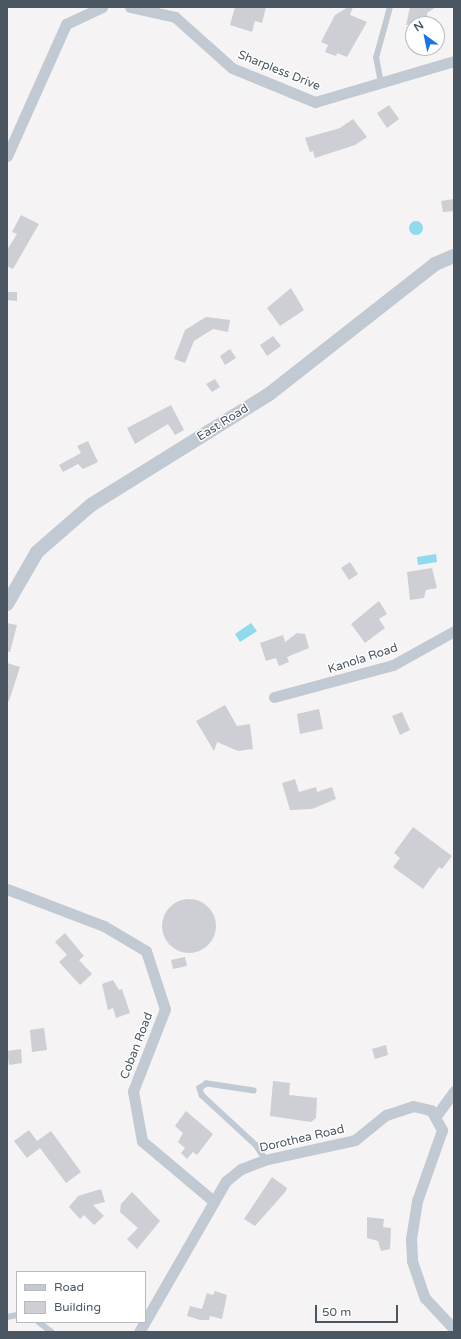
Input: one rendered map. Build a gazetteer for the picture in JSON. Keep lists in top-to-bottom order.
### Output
{
  "streets": {
    "street": [
      "Sharpless Drive",
      "East Road",
      "Kanola Road",
      "Coban Road",
      "Dorothea Road"
    ]
  },
  "crossings": [
    ["Coban Road", "Dorothea Road"]
  ],
  "legend": ["Road", "Building"],
  "scale_bar": "50 m",
  "north": "top left"
}
